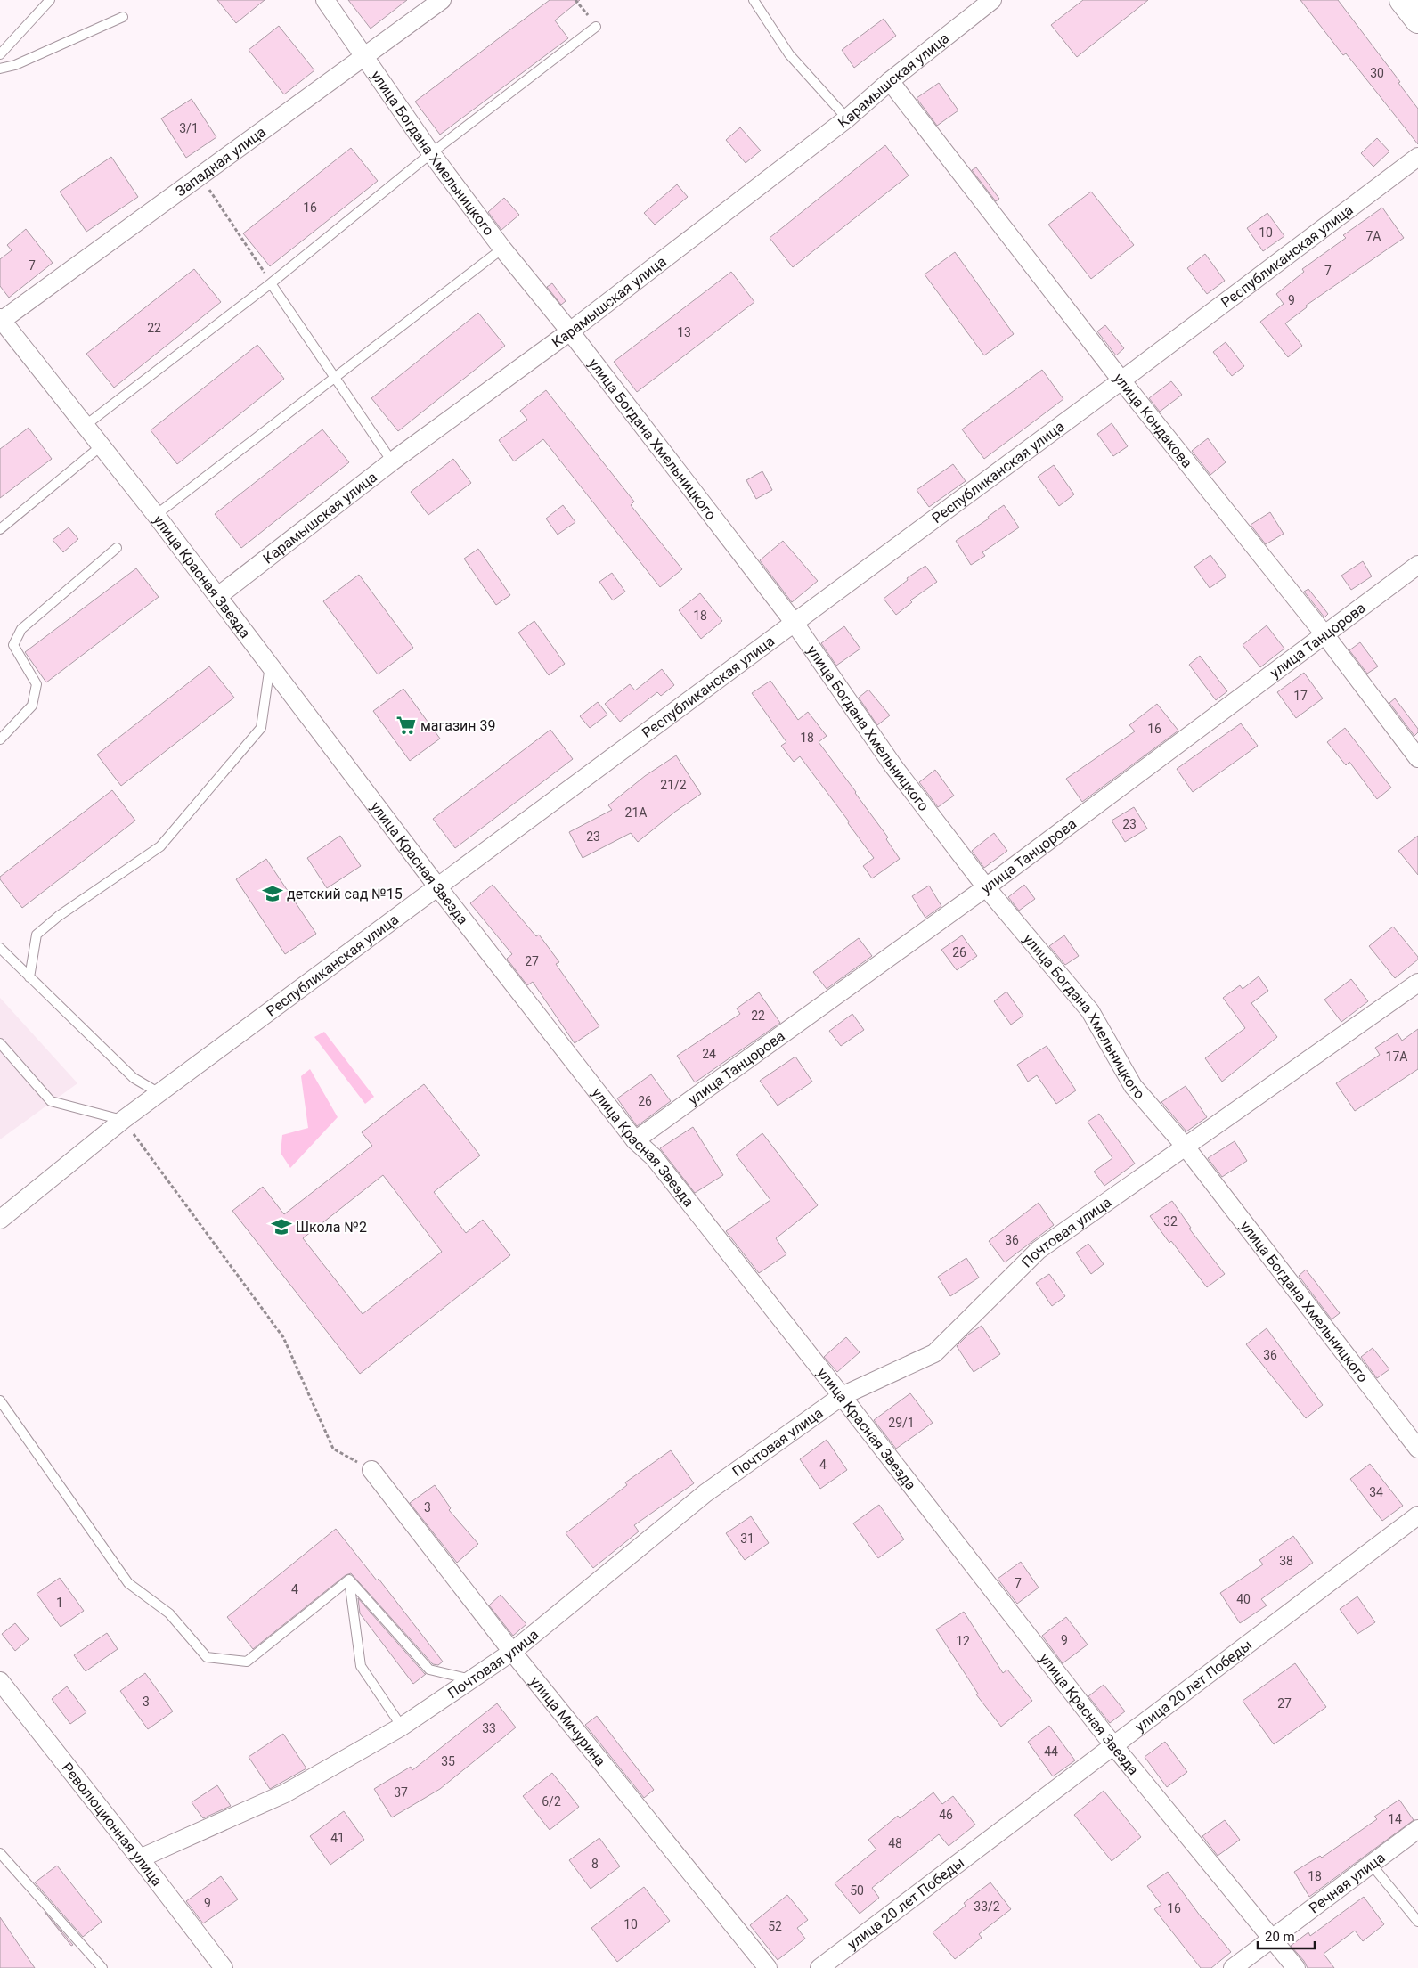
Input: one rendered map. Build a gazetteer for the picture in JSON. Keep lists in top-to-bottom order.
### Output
{
  "streets": {
    "street": [
      "Карамышская улица",
      "улица Богдана Хмельницкого",
      "Западная улица",
      "Республиканская улица",
      "улица Кондакова",
      "улица Красная Звезда",
      "улица Танцорова",
      "Почтовая улица",
      "улица 20 лет Победы",
      "улица Мичурина",
      "Революционная улица",
      "Речная улица"
    ]
  },
  "crossings": [
    ["Карамышская улица", "улица Богдана Хмельницкого"],
    ["Карамышская улица", "улица Кондакова"],
    ["Карамышская улица", "улица Красная Звезда"],
    ["улица Богдана Хмельницкого", "Западная улица"],
    ["улица Богдана Хмельницкого", "Республиканская улица"],
    ["улица Богдана Хмельницкого", "улица Танцорова"],
    ["улица Богдана Хмельницкого", "Почтовая улица"],
    ["Западная улица", "улица Красная Звезда"],
    ["Республиканская улица", "улица Кондакова"],
    ["Республиканская улица", "улица Красная Звезда"],
    ["улица Кондакова", "улица Танцорова"],
    ["улица Красная Звезда", "улица Танцорова"],
    ["улица Красная Звезда", "Почтовая улица"],
    ["улица Красная Звезда", "улица 20 лет Победы"],
    ["улица Красная Звезда", "Речная улица"],
    ["Почтовая улица", "улица Мичурина"],
    ["Почтовая улица", "Революционная улица"]
  ],
  "places": {
    "supermarket": ["магазин 39"],
    "school or university": ["детский сад №15", "Школа №2"]
  },
  "house_numbers": [
    "30",
    "3/1",
    "16",
    "10",
    "7А",
    "7",
    "7",
    "9",
    "22",
    "13",
    "18",
    "17",
    "16",
    "18",
    "21/2",
    "21А",
    "23",
    "23",
    "26",
    "27",
    "22",
    "24",
    "17А",
    "26",
    "32",
    "36",
    "36",
    "29/1",
    "4",
    "34",
    "3",
    "31",
    "38",
    "7",
    "4",
    "40",
    "1",
    "9",
    "12",
    "3",
    "27",
    "33",
    "44",
    "35",
    "37",
    "6/2",
    "46",
    "14",
    "41",
    "48",
    "8",
    "18",
    "50",
    "9",
    "33/2",
    "16",
    "10",
    "52"
  ],
  "scale_bar": "20 m"
}
